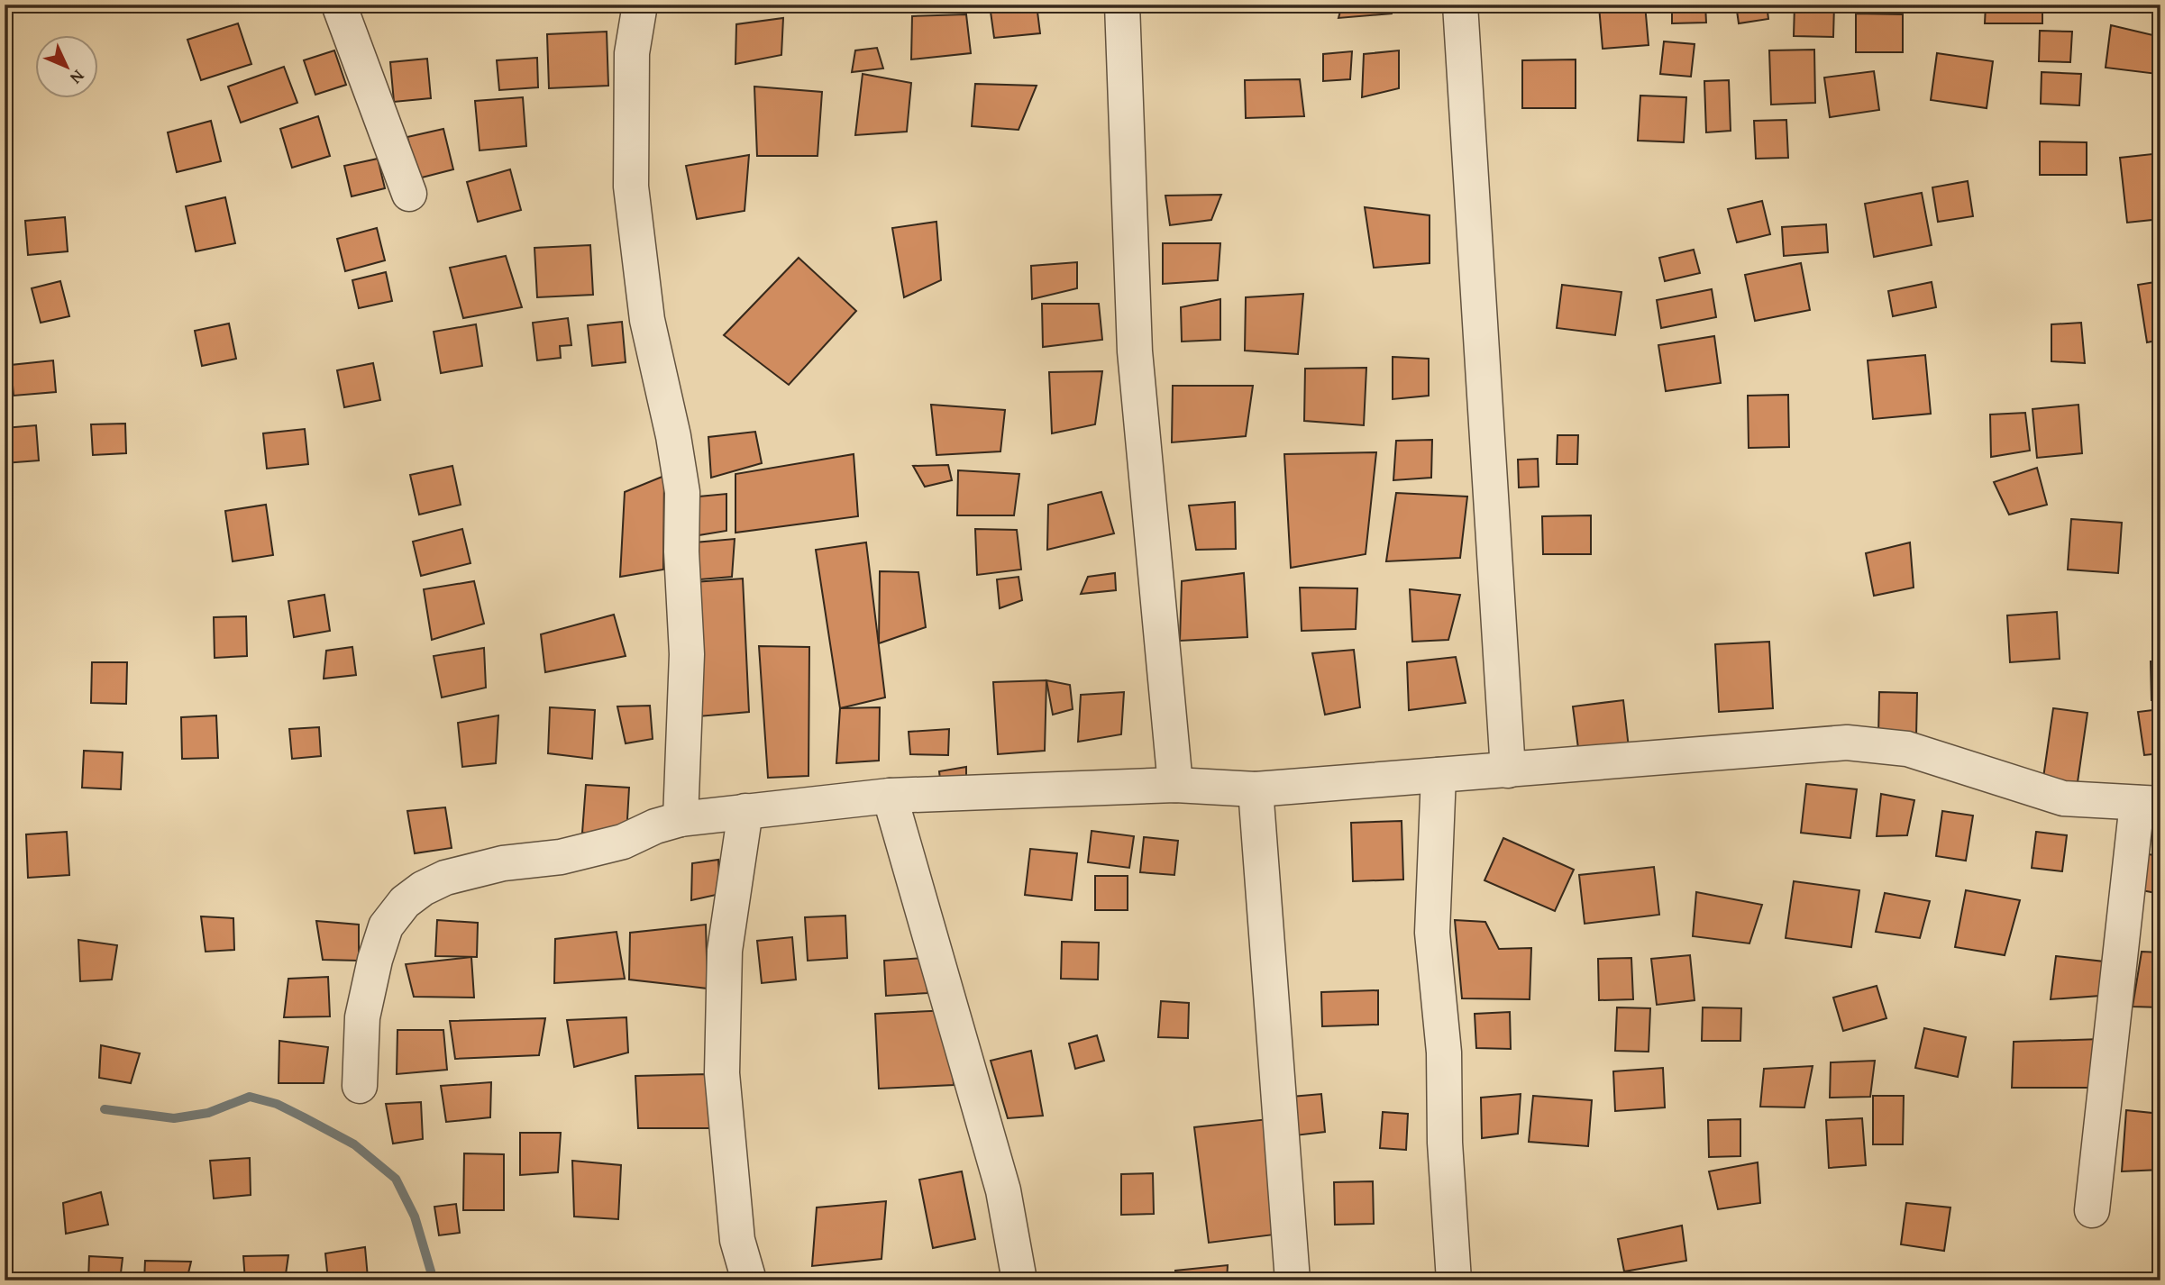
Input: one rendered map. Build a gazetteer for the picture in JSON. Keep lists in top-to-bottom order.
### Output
{
  "north": "bottom right"
}
